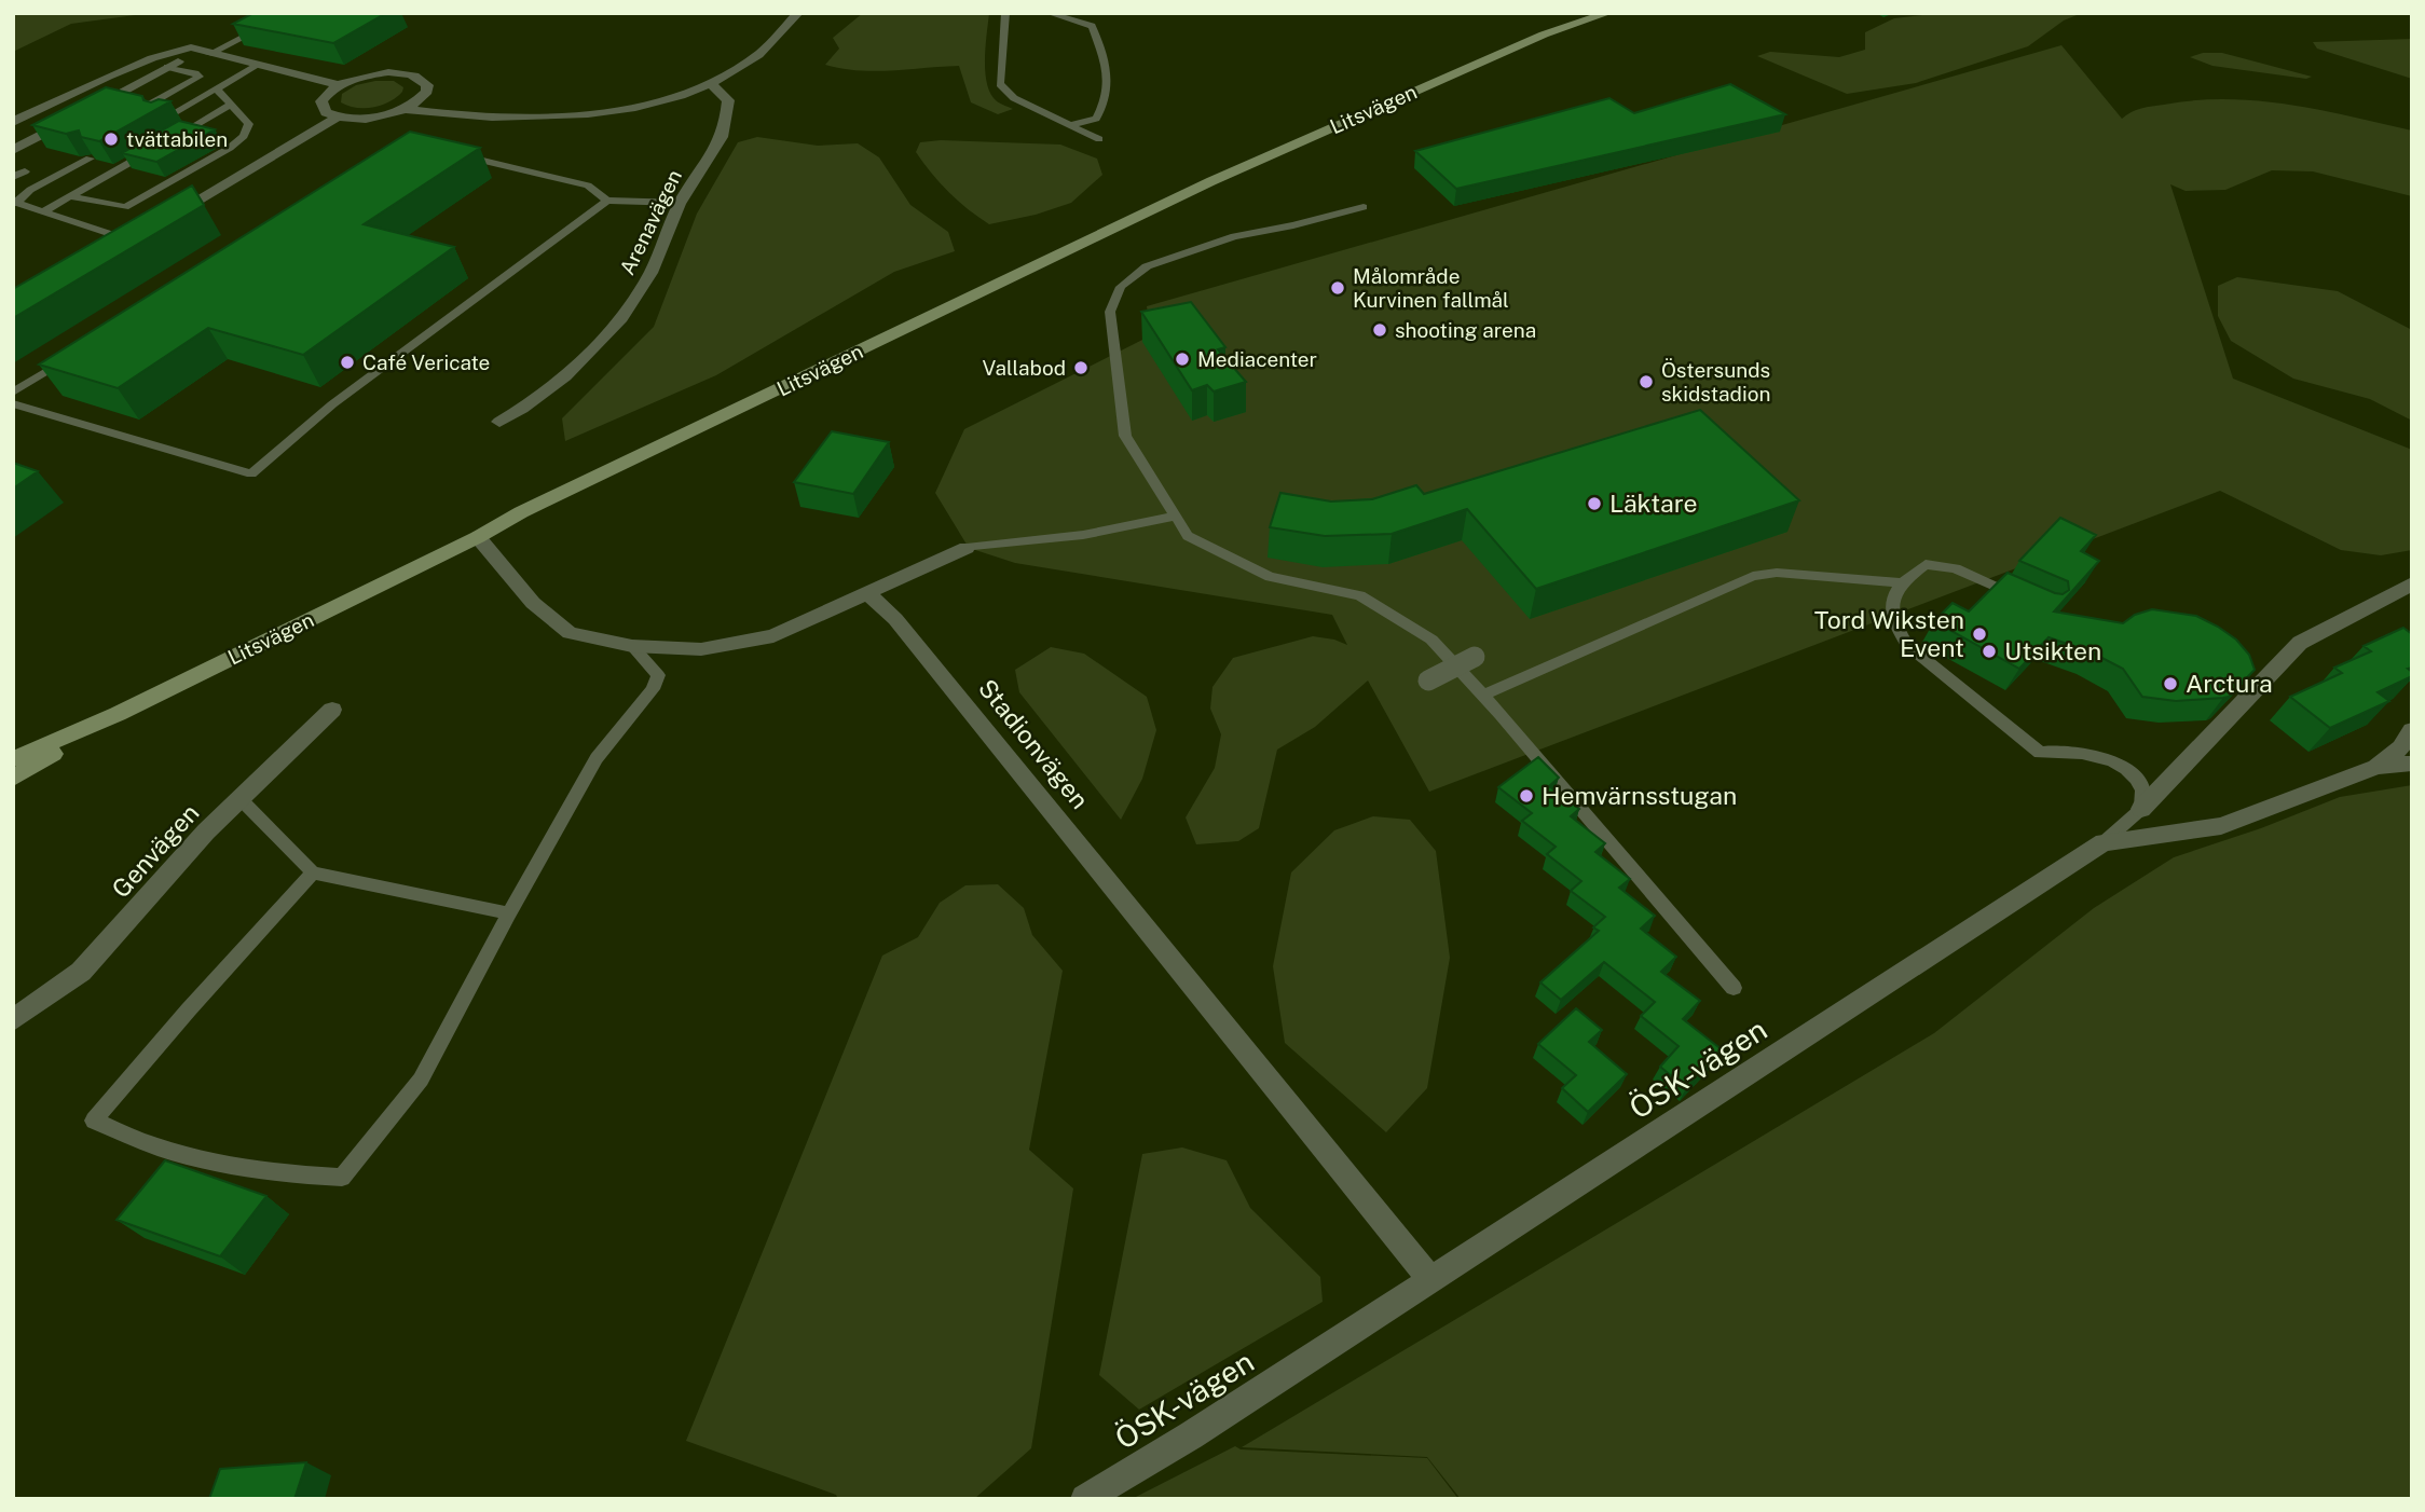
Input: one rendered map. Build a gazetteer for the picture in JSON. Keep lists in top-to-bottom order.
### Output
{
  "streets": {
    "main road": ["Litsvägen"],
    "street": [
      "Arenavägen",
      "Stadionvägen",
      "Genvägen",
      "ÖSK-vägen"
    ]
  },
  "crossings": [
    ["Stadionvägen", "ÖSK-vägen"]
  ],
  "places": [
    "tvättabilen",
    "Målområde Kurvinen fallmål",
    "shooting arena",
    "Mediacenter",
    "Café Vericate",
    "Vallabod",
    "Östersunds skidstadion",
    "Läktare",
    "Tord Wiksten Event",
    "Utsikten",
    "Arctura",
    "Hemvärnsstugan"
  ]
}
